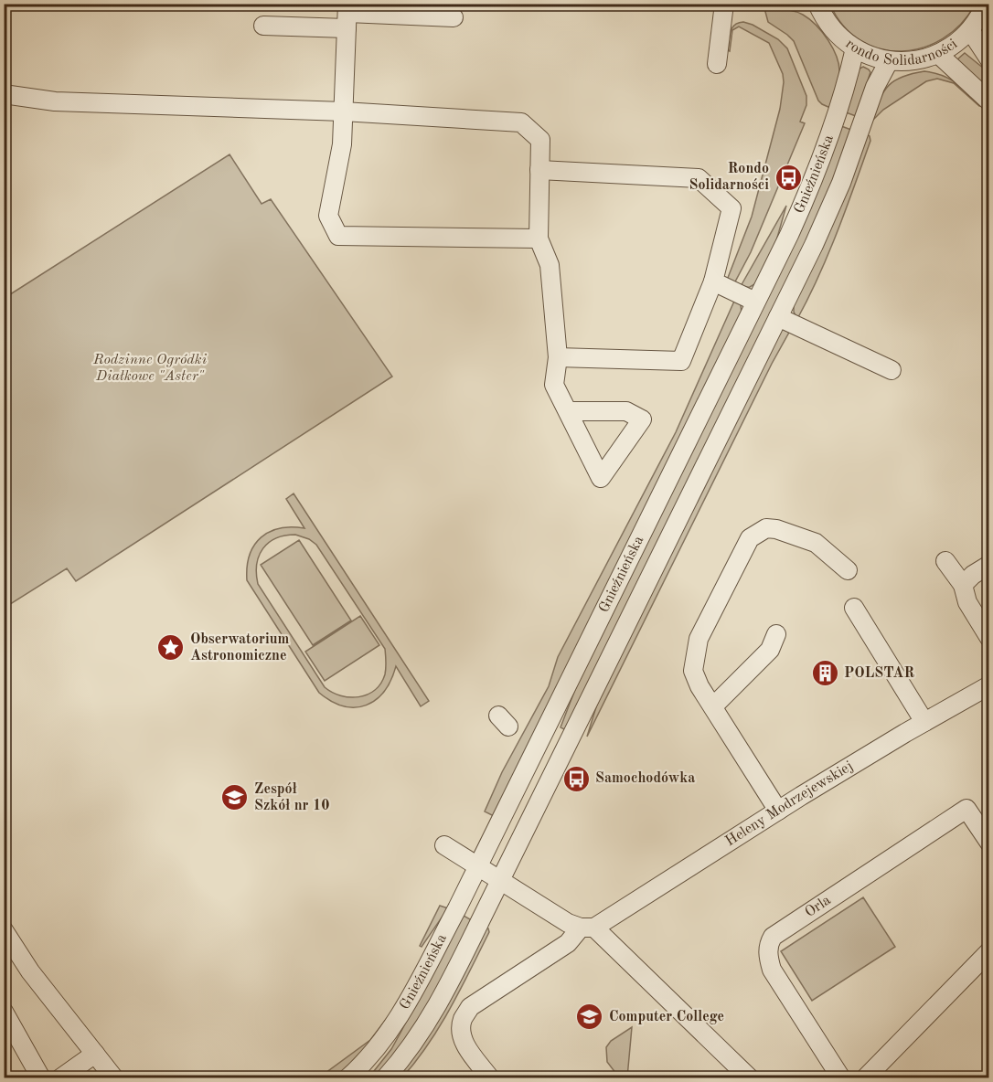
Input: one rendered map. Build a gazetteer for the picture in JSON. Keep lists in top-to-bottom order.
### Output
{
  "streets": {
    "street": [
      "rondo Solidarności",
      "Gnieźnieńska",
      "Heleny Modrzejewskiej",
      "Orla"
    ]
  },
  "crossings": [
    ["rondo Solidarności", "Gnieźnieńska"]
  ],
  "parks": ["Rodzinne Ogródki Diałkowe \"Aster\""],
  "places": {
    "bus stop": ["Rondo Solidarności", "Samochodówka"],
    "place": ["Obserwatorium Astronomiczne"],
    "building": ["POLSTAR"],
    "school or university": ["Zespół Szkół nr 10", "Computer College"]
  }
}
